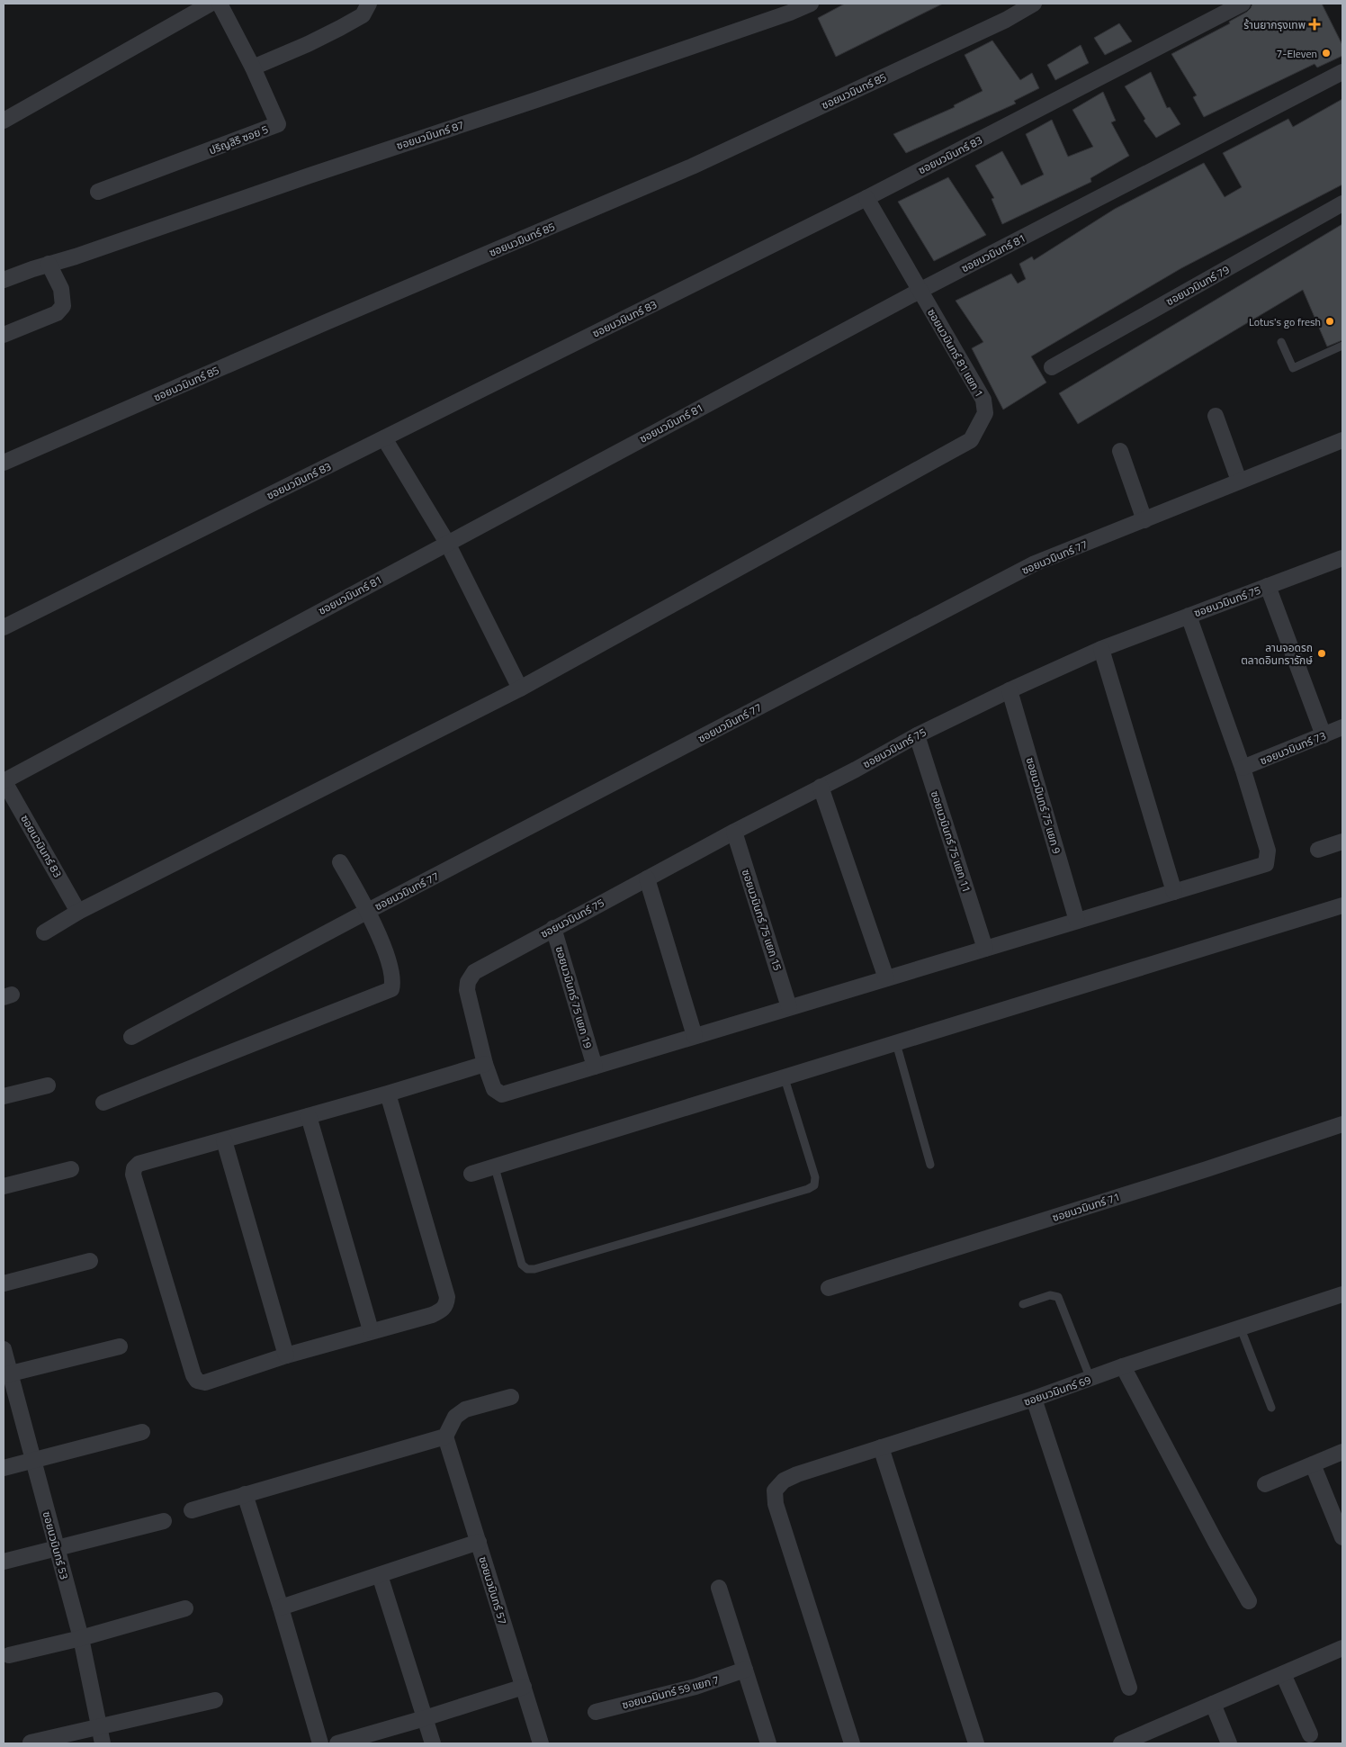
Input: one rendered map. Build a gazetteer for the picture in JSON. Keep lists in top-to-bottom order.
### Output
{
  "streets": {
    "street": [
      "ซอยนวมินทร์ 85",
      "ซอยนวมินทร์ 87",
      "ปริญสิริ ซอย 5",
      "ซอยนวมินทร์ 83",
      "ซอยนวมินทร์ 81",
      "ซอยนวมินทร์ 79",
      "ซอยนวมินทร์ 81 แยก 1",
      "ซอยนวมินทร์ 77",
      "ซอยนวมินทร์ 75",
      "ซอยนวมินทร์ 73",
      "ซอยนวมินทร์ 75 แยก 9",
      "ซอยนวมินทร์ 75 แยก 11",
      "ซอยนวมินทร์ 75 แยก 15",
      "ซอยนวมินทร์ 75 แยก 19",
      "ซอยนวมินทร์ 71",
      "ซอยนวมินทร์ 69",
      "ซอยนวมินทร์ 53",
      "ซอยนวมินทร์ 57",
      "ซอยนวมินทร์ 59 แยก 7"
    ]
  },
  "crossings": [
    ["ซอยนวมินทร์ 83", "ซอยนวมินทร์ 81"],
    ["ซอยนวมินทร์ 83", "ซอยนวมินทร์ 81 แยก 1"],
    ["ซอยนวมินทร์ 81", "ซอยนวมินทร์ 81 แยก 1"],
    ["ซอยนวมินทร์ 75", "ซอยนวมินทร์ 75 แยก 9"],
    ["ซอยนวมินทร์ 75", "ซอยนวมินทร์ 75 แยก 11"],
    ["ซอยนวมินทร์ 75", "ซอยนวมินทร์ 75 แยก 15"],
    ["ซอยนวมินทร์ 75", "ซอยนวมินทร์ 75 แยก 19"]
  ],
  "places": {
    "health": ["ร้านยากรุงเทพ"],
    "other": ["7-Eleven", "Lotus's go fresh", "ลานจอดรถ ตลาดอินทรารักษ์"]
  }
}
